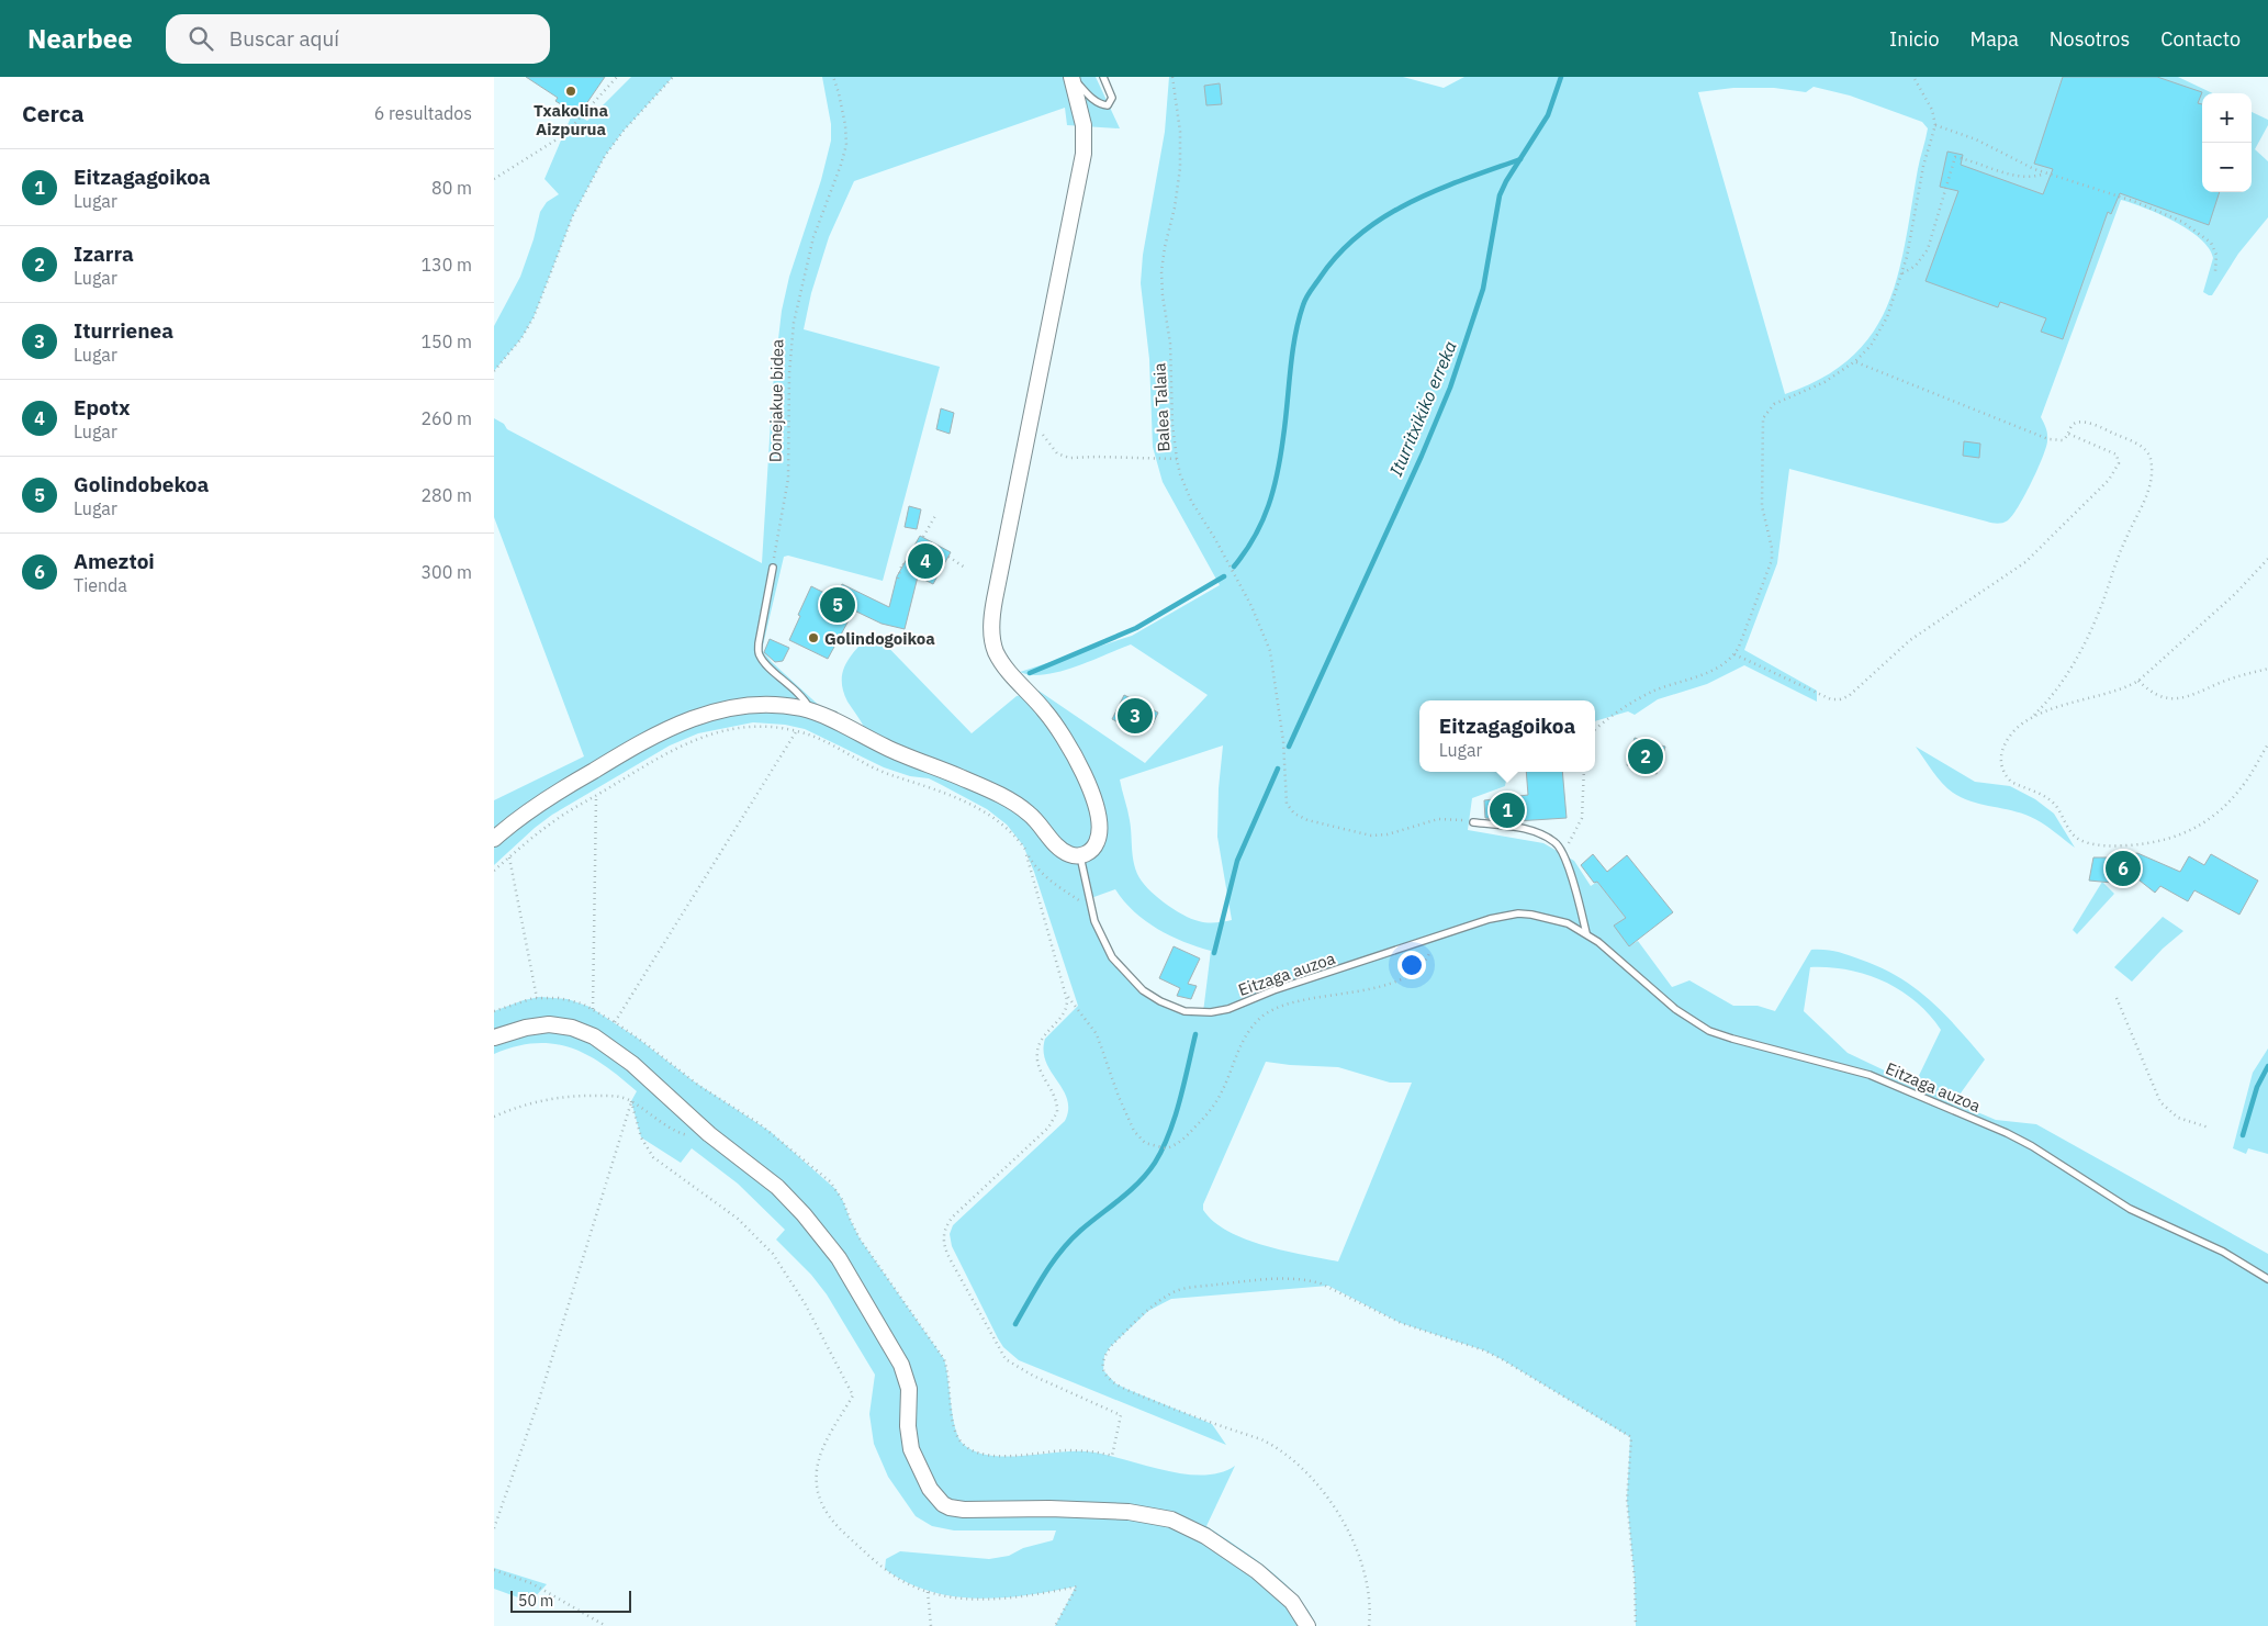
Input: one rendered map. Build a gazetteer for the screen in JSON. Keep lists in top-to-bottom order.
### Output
{
  "streets": {
    "lane": ["Eitzaga auzoa"],
    "path": ["Donejakue bidea", "Balea Talaia"]
  },
  "water": ["Iturritxikiko erreka"],
  "places": ["Txakolina Aizpurua", "Golindogoikoa"],
  "scale_bar": "50 m",
  "page": {
    "header": "Nearbee",
    "search": "Buscar aquí",
    "nav": [
      "Inicio",
      "Mapa",
      "Nosotros",
      "Contacto"
    ],
    "heading": ["Cerca", "6 resultados"],
    "map_buttons": ["+", "−"],
    "list": [
      {
        "mark": "1",
        "name": "Eitzagagoikoa",
        "note": "Lugar",
        "value": "80 m"
      },
      {
        "mark": "2",
        "name": "Izarra",
        "note": "Lugar",
        "value": "130 m"
      },
      {
        "mark": "3",
        "name": "Iturrienea",
        "note": "Lugar",
        "value": "150 m"
      },
      {
        "mark": "4",
        "name": "Epotx",
        "note": "Lugar",
        "value": "260 m"
      },
      {
        "mark": "5",
        "name": "Golindobekoa",
        "note": "Lugar",
        "value": "280 m"
      },
      {
        "mark": "6",
        "name": "Ameztoi",
        "note": "Tienda",
        "value": "300 m"
      }
    ],
    "pins": [
      "4",
      "5",
      "3",
      "2",
      "1",
      "6"
    ],
    "popup": ["Eitzagagoikoa", "Lugar"],
    "scale": "50 m"
  }
}
